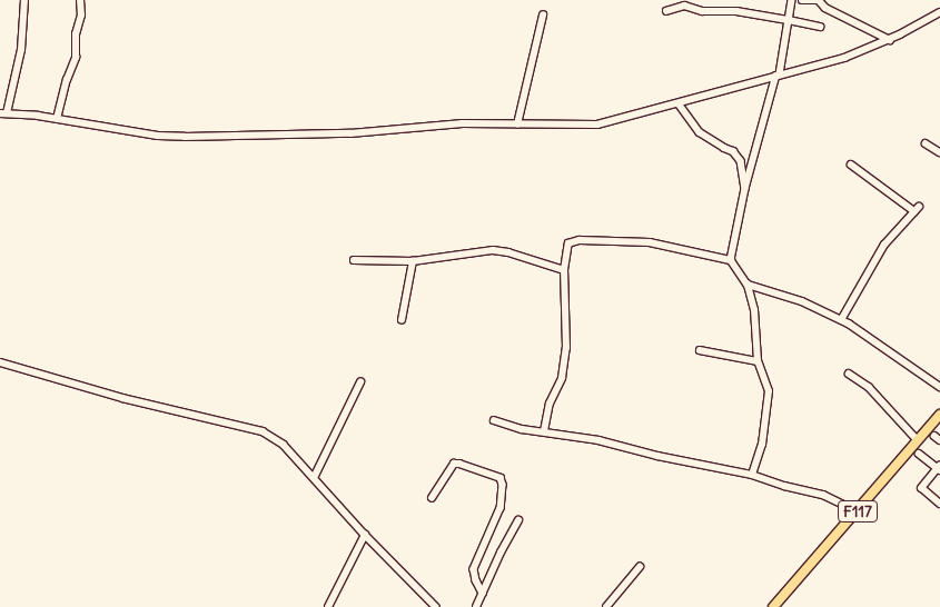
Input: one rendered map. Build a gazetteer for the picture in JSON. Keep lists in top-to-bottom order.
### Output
{
  "streets": {
    "main road": ["F117"]
  }
}
